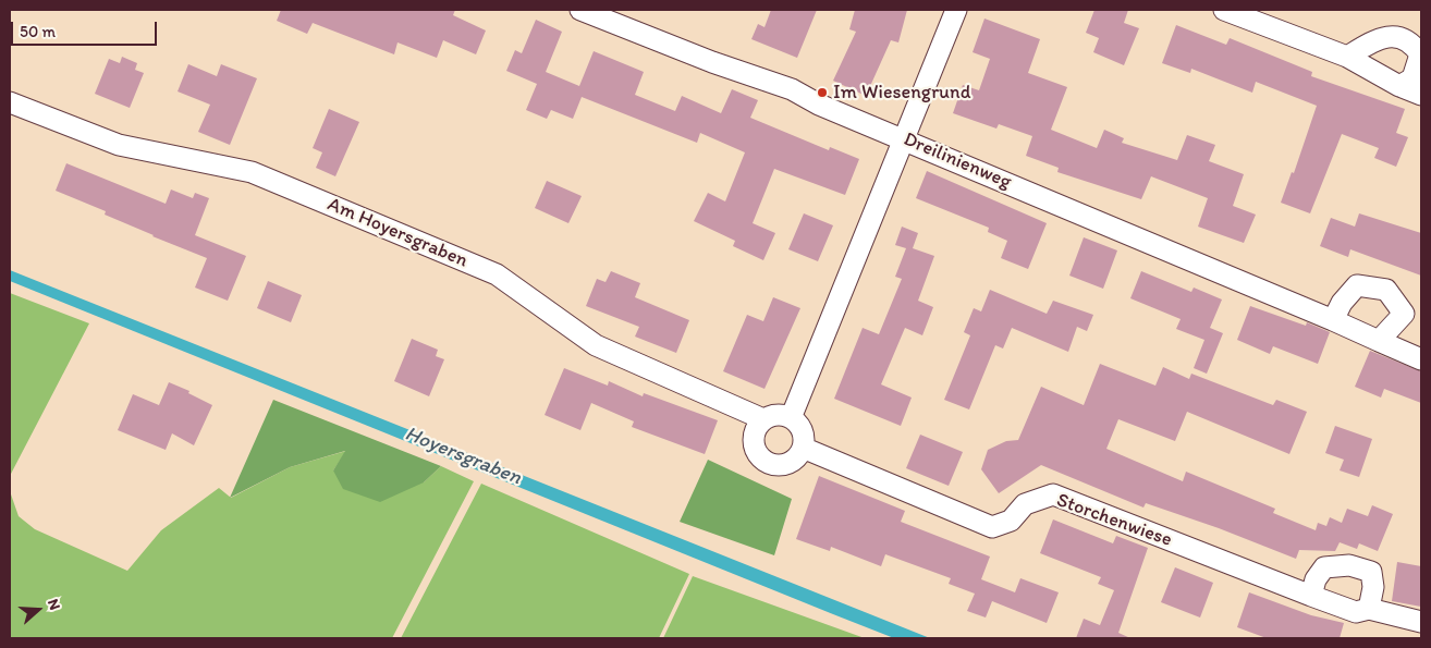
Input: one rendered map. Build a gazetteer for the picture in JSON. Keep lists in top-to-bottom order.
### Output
{
  "streets": {
    "street": ["Dreilinienweg", "Am Hoyersgraben", "Storchenwiese"]
  },
  "crossings": [
    ["Am Hoyersgraben", "Storchenwiese"]
  ],
  "water": ["Hoyersgraben"],
  "places": ["Im Wiesengrund"],
  "scale_bar": "50 m",
  "north": "right"
}
